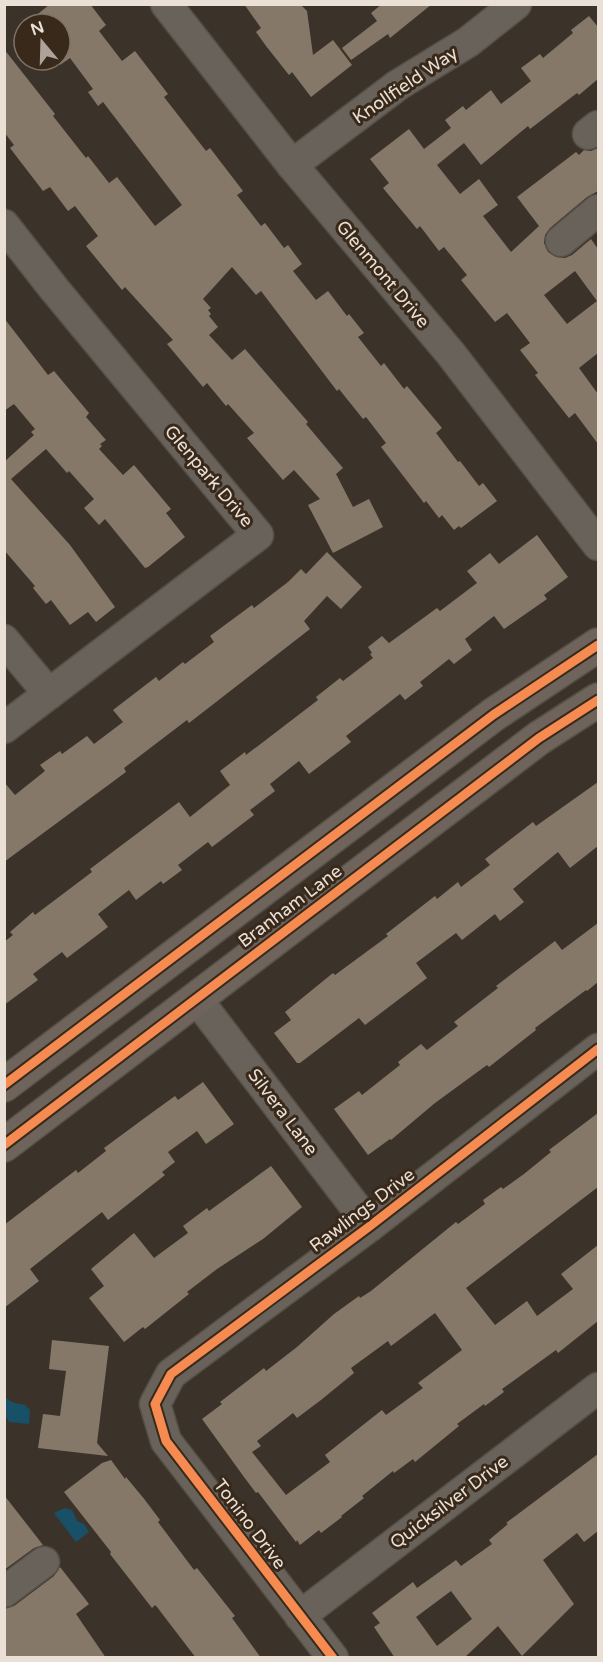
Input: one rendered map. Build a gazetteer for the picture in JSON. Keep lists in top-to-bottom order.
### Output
{
  "streets": {
    "main road": ["Branham Lane"],
    "street": [
      "Knollfield Way",
      "Glenmont Drive",
      "Glenpark Drive",
      "Silvera Lane",
      "Rawlings Drive",
      "Quicksilver Drive",
      "Tonino Drive"
    ]
  },
  "crossings": [
    ["Knollfield Way", "Glenmont Drive"],
    ["Branham Lane", "Silvera Lane"],
    ["Silvera Lane", "Rawlings Drive"],
    ["Rawlings Drive", "Tonino Drive"],
    ["Quicksilver Drive", "Tonino Drive"]
  ],
  "north": "top"
}
